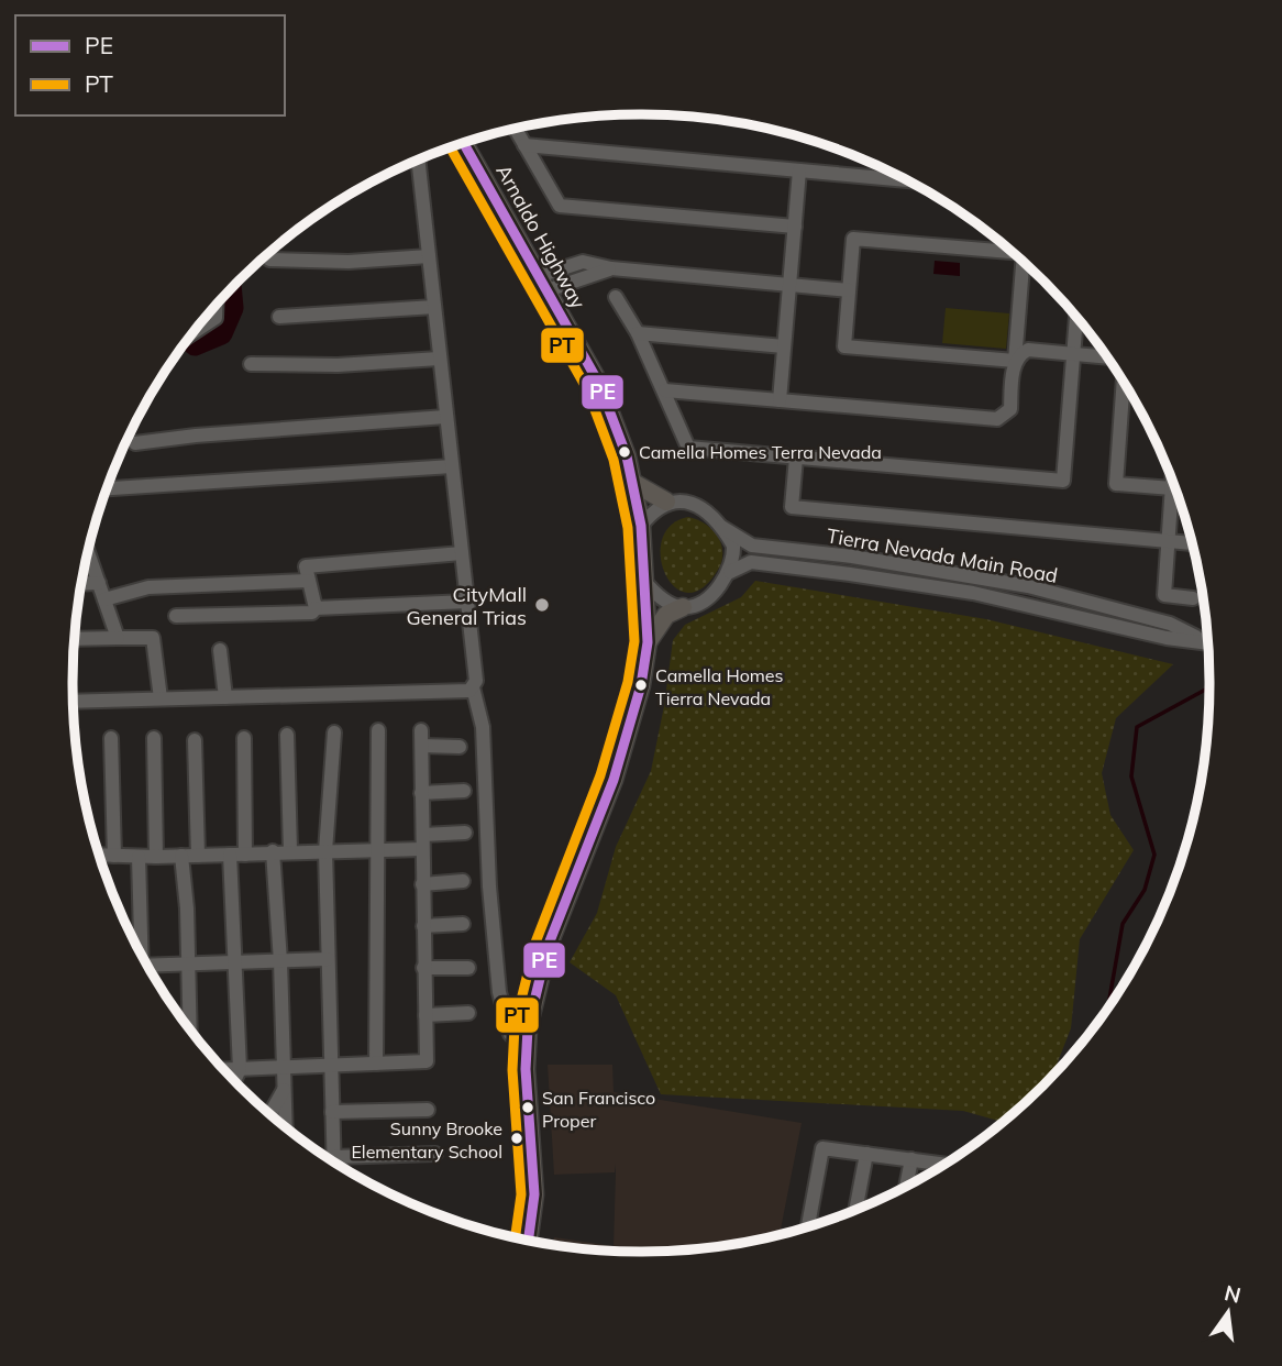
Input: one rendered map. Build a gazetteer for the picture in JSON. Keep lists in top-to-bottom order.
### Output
{
  "streets": {
    "main road": ["Arnaldo Highway"],
    "street": ["Tierra Nevada Main Road"]
  },
  "crossings": [
    ["Arnaldo Highway", "Tierra Nevada Main Road"]
  ],
  "places": [
    "Camella Homes Terra Nevada",
    "CityMall General Trias",
    "Camella Homes Tierra Nevada",
    "San Francisco Proper",
    "Sunny Brooke Elementary School"
  ],
  "lines": ["transit line PE", "transit line PT"],
  "legend": ["PE", "PT"],
  "north": "top"
}
